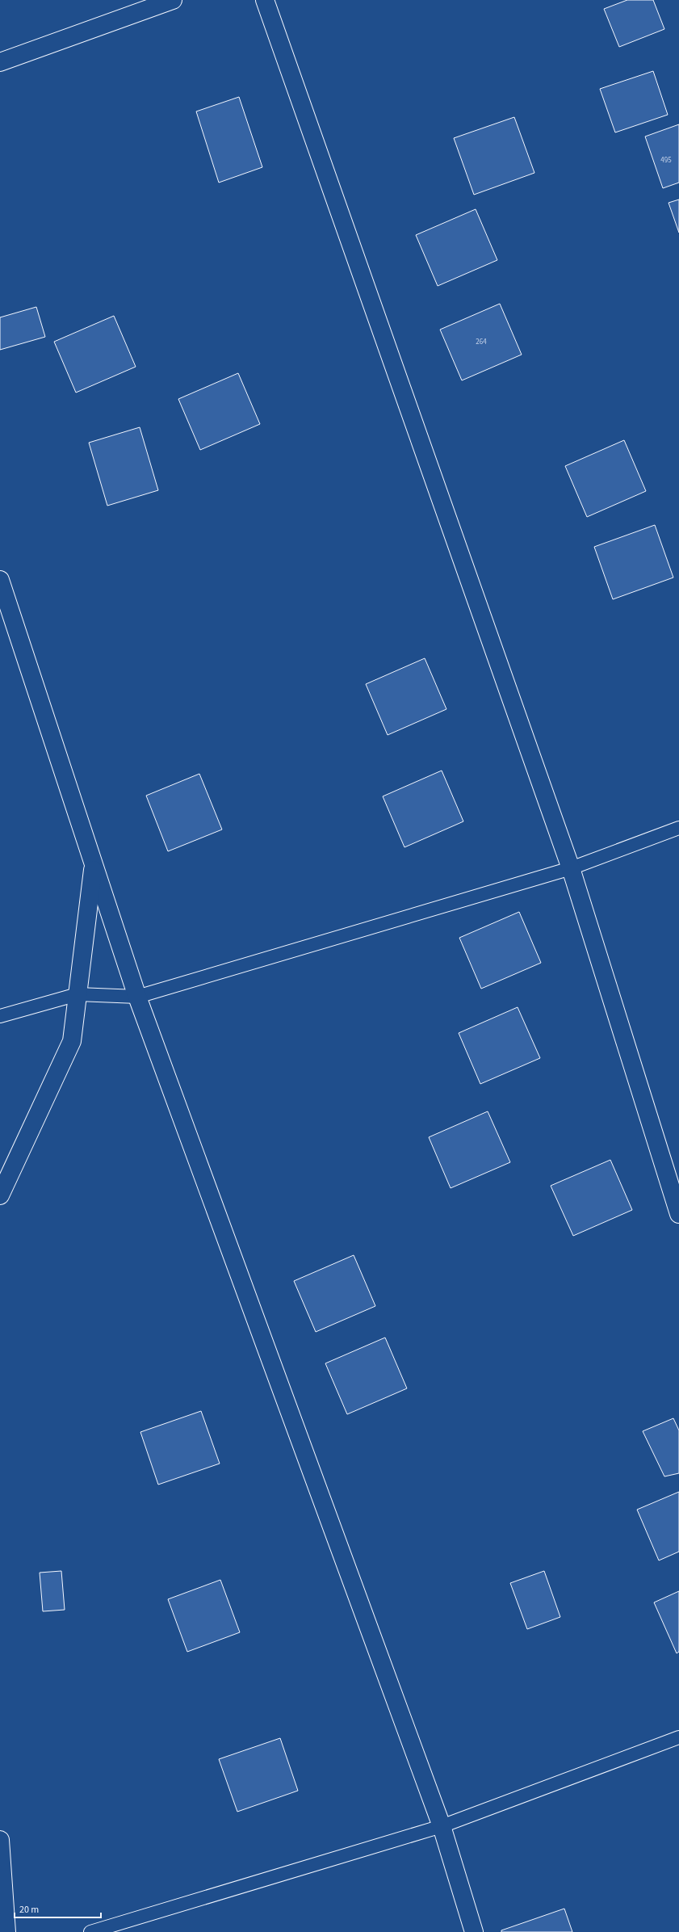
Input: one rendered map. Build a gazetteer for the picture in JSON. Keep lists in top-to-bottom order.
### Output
{
  "house_numbers": ["495", "264"],
  "scale_bar": "20 m"
}
